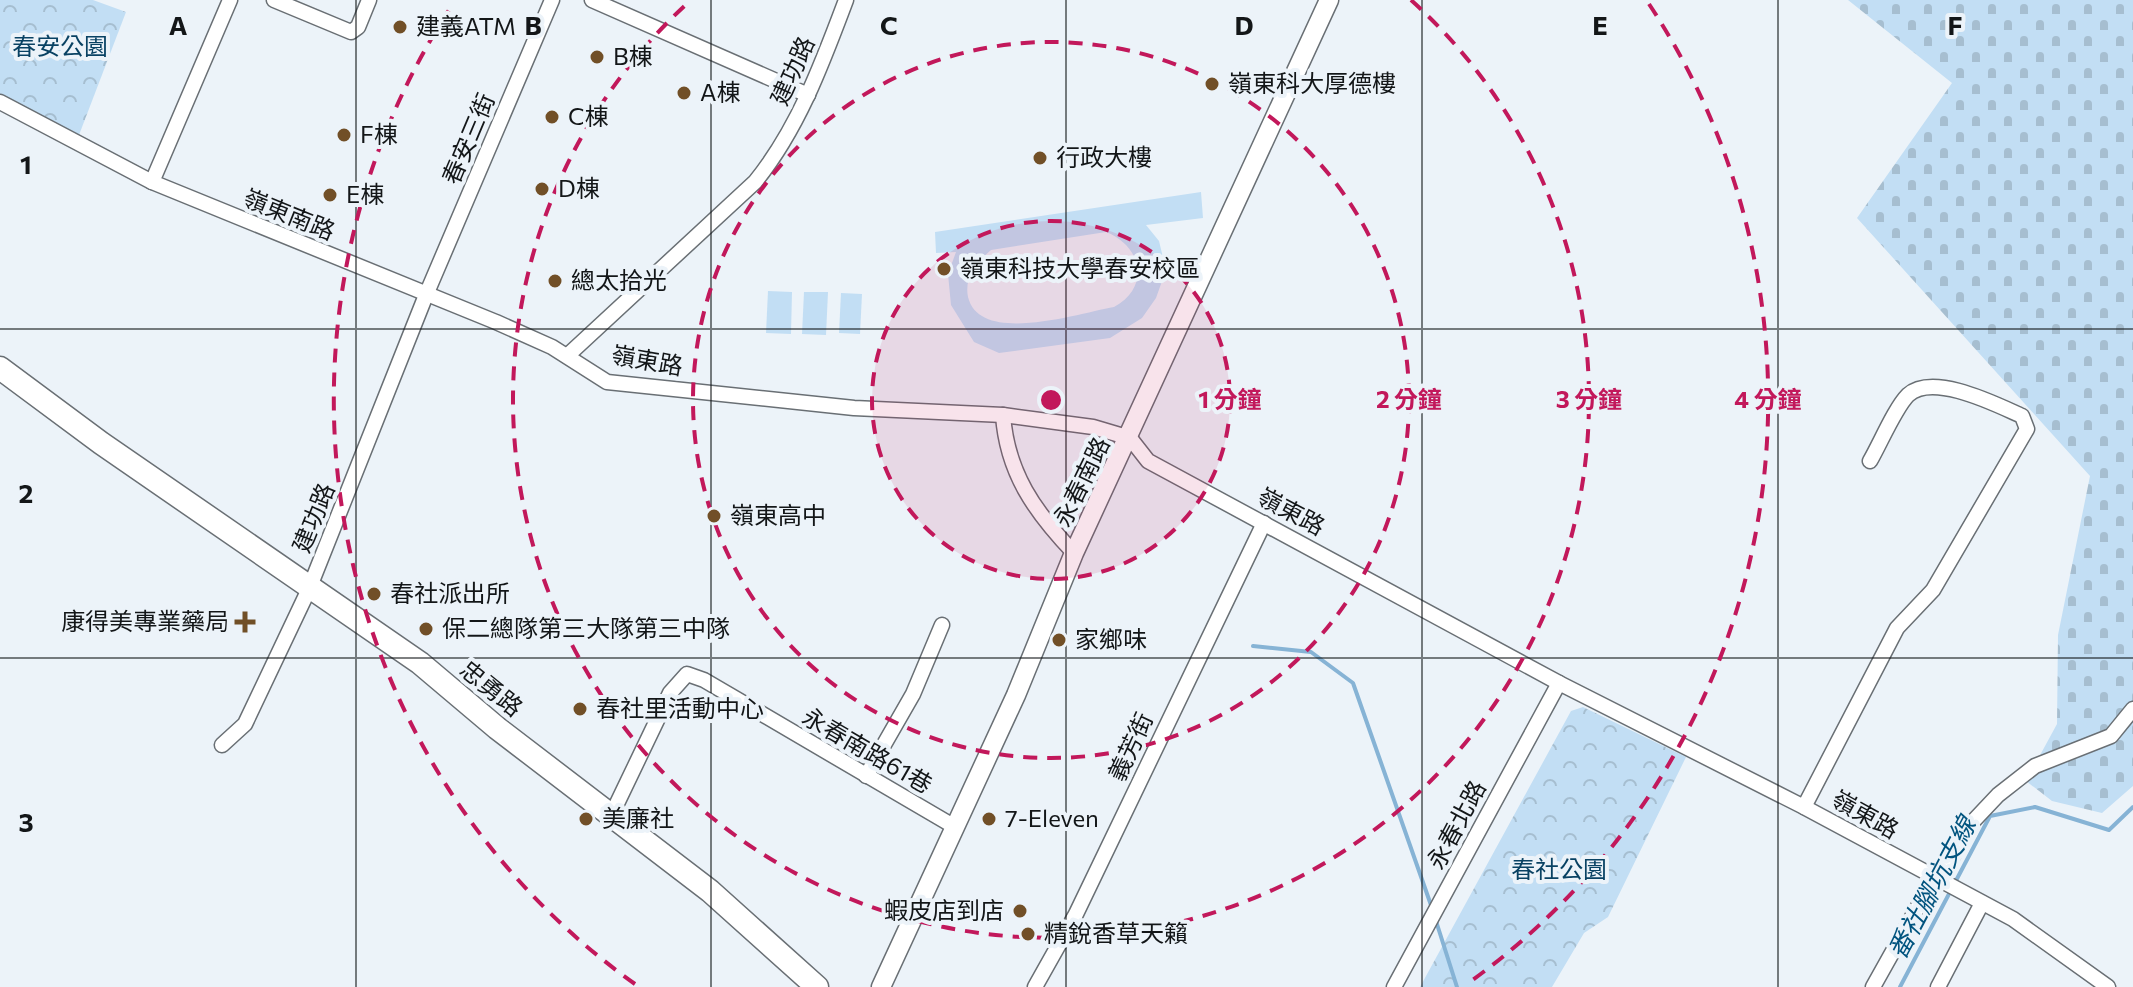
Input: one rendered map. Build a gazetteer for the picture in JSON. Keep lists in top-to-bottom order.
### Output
{
  "streets": {
    "main road": ["忠勇路"],
    "street": [
      "建功路",
      "春安三街",
      "嶺東南路",
      "嶺東路",
      "永春南路",
      "義芳街",
      "永春南路61巷",
      "永春北路"
    ]
  },
  "crossings": [
    ["建功路", "春安三街"],
    ["建功路", "嶺東南路"],
    ["建功路", "嶺東路"],
    ["建功路", "忠勇路"],
    ["春安三街", "嶺東南路"],
    ["嶺東南路", "嶺東路"],
    ["嶺東路", "永春南路"],
    ["嶺東路", "義芳街"],
    ["嶺東路", "永春北路"],
    ["永春南路", "永春南路61巷"],
    ["忠勇路", "永春南路61巷"]
  ],
  "water": ["番社腳坑支線"],
  "parks": ["春安公園", "春社公園"],
  "places": {
    "other": [
      "建義ATM",
      "B棟",
      "嶺東科大厚德樓",
      "A棟",
      "C棟",
      "F棟",
      "行政大樓",
      "D棟",
      "E棟",
      "嶺東科技大學春安校區",
      "總太拾光",
      "嶺東高中",
      "春社派出所",
      "保二總隊第三大隊第三中隊",
      "家鄉味",
      "春社里活動中心",
      "美廉社",
      "7-Eleven",
      "蝦皮店到店",
      "精銳香草天籟"
    ],
    "health": ["康得美專業藥局"]
  },
  "grid": {
    "columns": [
      "A",
      "B",
      "C",
      "D",
      "E",
      "F"
    ],
    "rows": ["1", "2", "3"]
  },
  "rings": [
    "1 分鐘",
    "2 分鐘",
    "3 分鐘",
    "4 分鐘"
  ]
}
